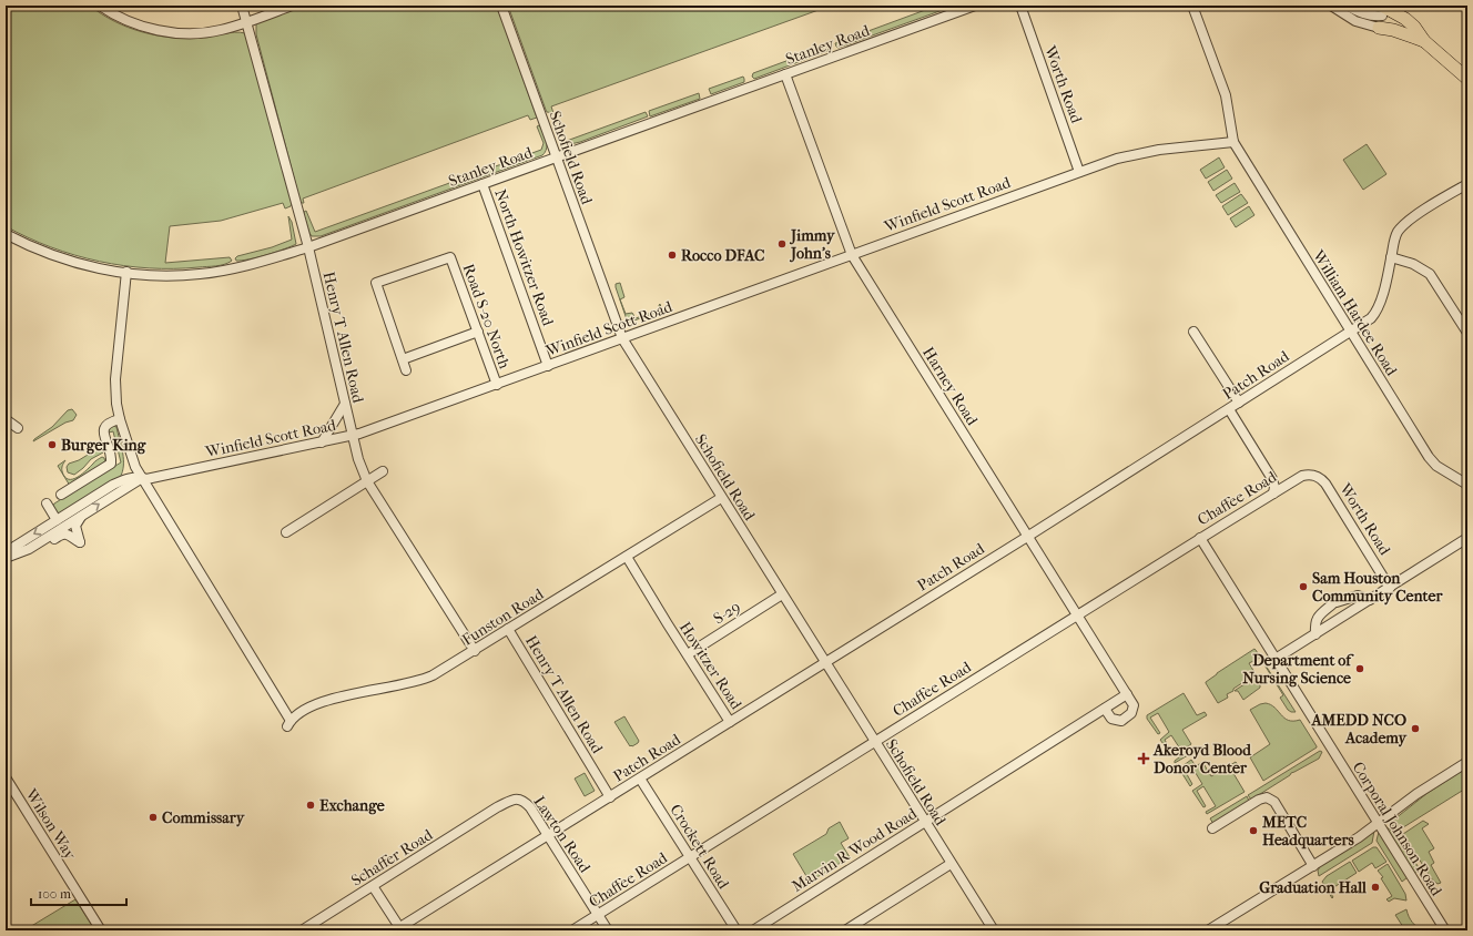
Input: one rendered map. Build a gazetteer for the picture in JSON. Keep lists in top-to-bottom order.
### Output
{
  "streets": {
    "street": [
      "Stanley Road",
      "Worth Road",
      "Schofield Road",
      "Winfield Scott Road",
      "North Howitzer Road",
      "William Hardee Road",
      "Road S-20 North",
      "Henry T Allen Road",
      "Patch Road",
      "Harney Road",
      "Chaffee Road",
      "S-29",
      "Funston Road",
      "Howitzer Road",
      "Wilson Way",
      "Corporal Johnson Road",
      "Lawton Road",
      "Crockett Road",
      "Marvin R Wood Road",
      "Schaffer Road"
    ]
  },
  "crossings": [
    ["Stanley Road", "Schofield Road"],
    ["Stanley Road", "North Howitzer Road"],
    ["Stanley Road", "Henry T Allen Road"],
    ["Stanley Road", "Harney Road"],
    ["Worth Road", "Winfield Scott Road"],
    ["Worth Road", "Chaffee Road"],
    ["Schofield Road", "Winfield Scott Road"],
    ["Schofield Road", "Patch Road"],
    ["Schofield Road", "Chaffee Road"],
    ["Schofield Road", "S-29"],
    ["Schofield Road", "Funston Road"],
    ["Schofield Road", "Marvin R Wood Road"],
    ["Winfield Scott Road", "North Howitzer Road"],
    ["Winfield Scott Road", "William Hardee Road"],
    ["Winfield Scott Road", "Road S-20 North"],
    ["Winfield Scott Road", "Henry T Allen Road"],
    ["Winfield Scott Road", "Harney Road"],
    ["Winfield Scott Road", "Funston Road"],
    ["William Hardee Road", "Patch Road"],
    ["Henry T Allen Road", "Patch Road"],
    ["Henry T Allen Road", "Funston Road"],
    ["Patch Road", "Harney Road"],
    ["Patch Road", "Howitzer Road"],
    ["Patch Road", "Lawton Road"],
    ["Patch Road", "Crockett Road"],
    ["Harney Road", "Chaffee Road"],
    ["Harney Road", "Marvin R Wood Road"],
    ["Chaffee Road", "Corporal Johnson Road"],
    ["Chaffee Road", "Lawton Road"],
    ["Chaffee Road", "Crockett Road"],
    ["S-29", "Howitzer Road"],
    ["Funston Road", "Howitzer Road"],
    ["Lawton Road", "Schaffer Road"]
  ],
  "places": {
    "other": [
      "Jimmy John's",
      "Rocco DFAC",
      "Burger King",
      "Sam Houston Community Center",
      "Department of Nursing Science",
      "AMEDD NCO Academy",
      "Exchange",
      "Commissary",
      "METC Headquarters",
      "Graduation Hall"
    ],
    "health": ["Akeroyd Blood Donor Center"]
  },
  "scale_bar": "100 m"
}
